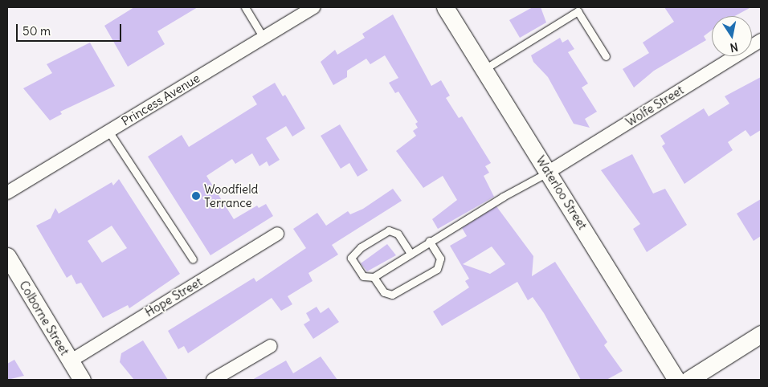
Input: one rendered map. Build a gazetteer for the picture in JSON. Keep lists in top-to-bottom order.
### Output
{
  "streets": {
    "street": [
      "Princess Avenue",
      "Wolfe Street",
      "Waterloo Street",
      "Hope Street",
      "Colborne Street"
    ]
  },
  "crossings": [
    ["Wolfe Street", "Waterloo Street"],
    ["Hope Street", "Colborne Street"]
  ],
  "places": ["Woodfield Terrance"],
  "scale_bar": "50 m",
  "north": "bottom"
}
